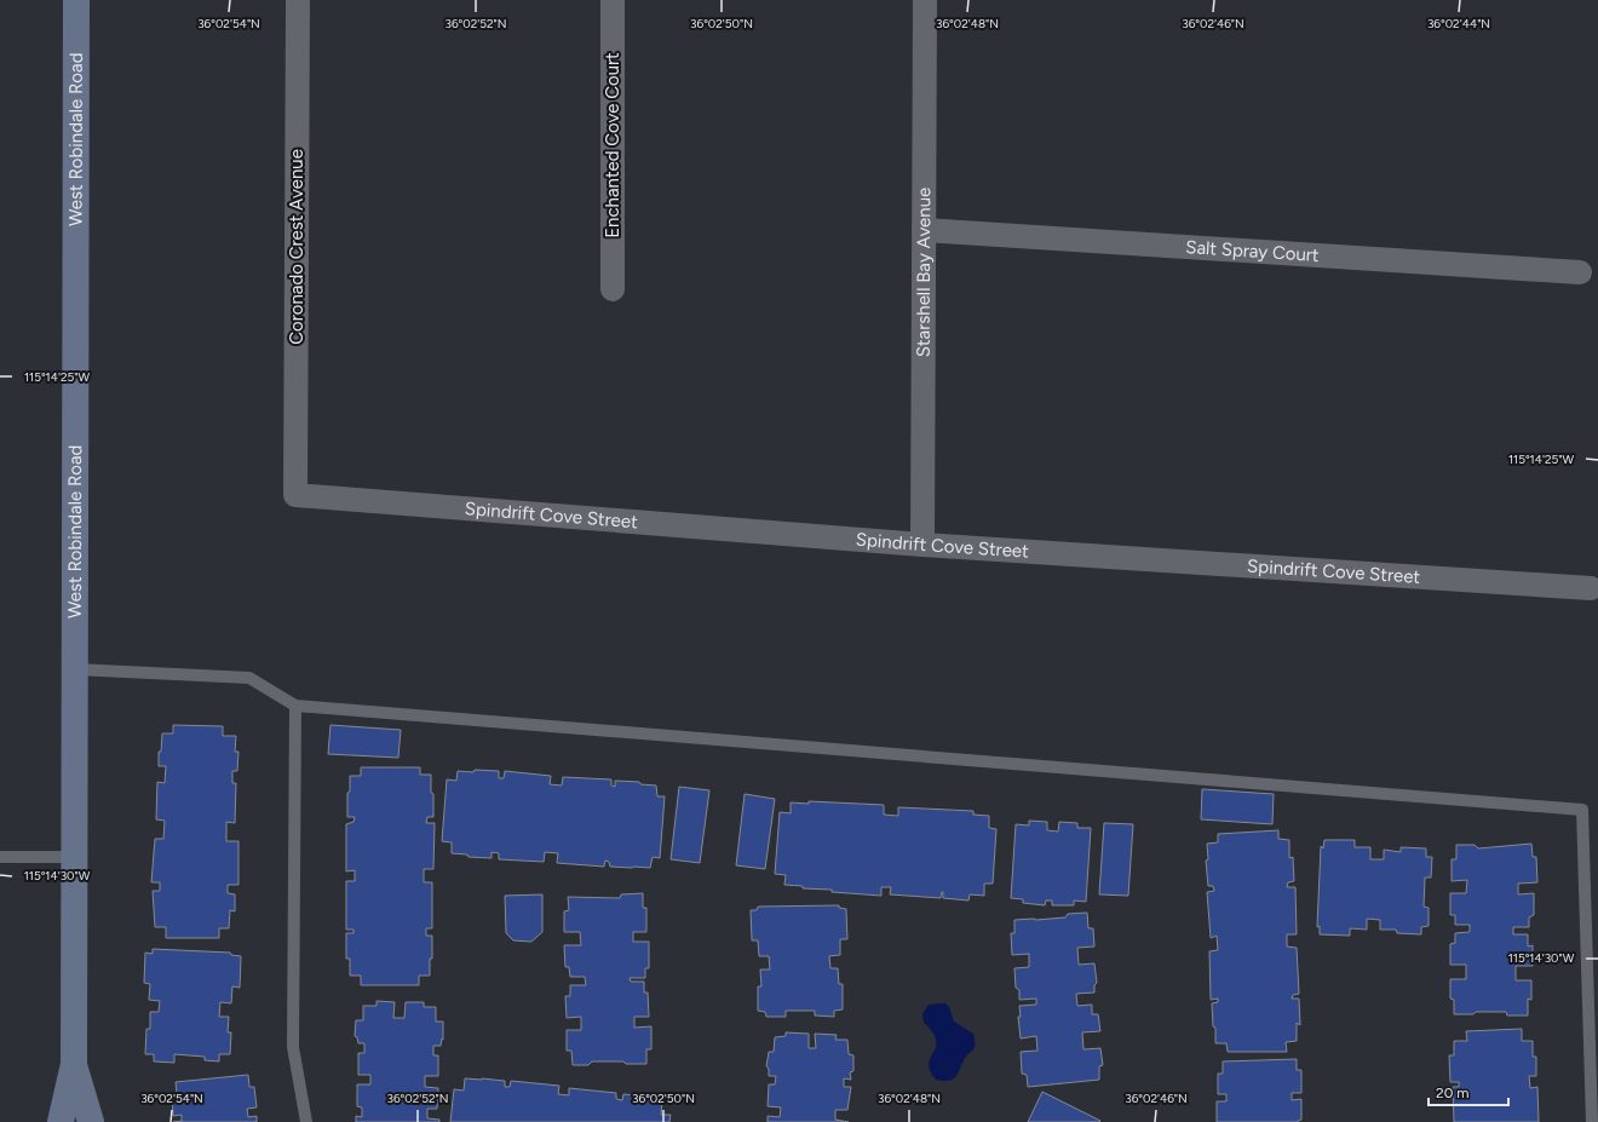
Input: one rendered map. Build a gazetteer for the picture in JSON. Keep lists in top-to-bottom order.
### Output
{
  "streets": {
    "main road": ["West Robindale Road"],
    "street": [
      "Enchanted Cove Court",
      "Coronado Crest Avenue",
      "Salt Spray Court",
      "Starshell Bay Avenue",
      "Spindrift Cove Street"
    ]
  },
  "crossings": [
    ["Coronado Crest Avenue", "Spindrift Cove Street"],
    ["Salt Spray Court", "Starshell Bay Avenue"],
    ["Starshell Bay Avenue", "Spindrift Cove Street"]
  ],
  "scale_bar": "20 m",
  "coordinates": [
    "36°02'54\"N",
    "36°02'52\"N",
    "36°02'50\"N",
    "36°02'48\"N",
    "36°02'46\"N",
    "36°02'44\"N",
    "115°14'25\"W",
    "115°14'30\"W"
  ]
}
